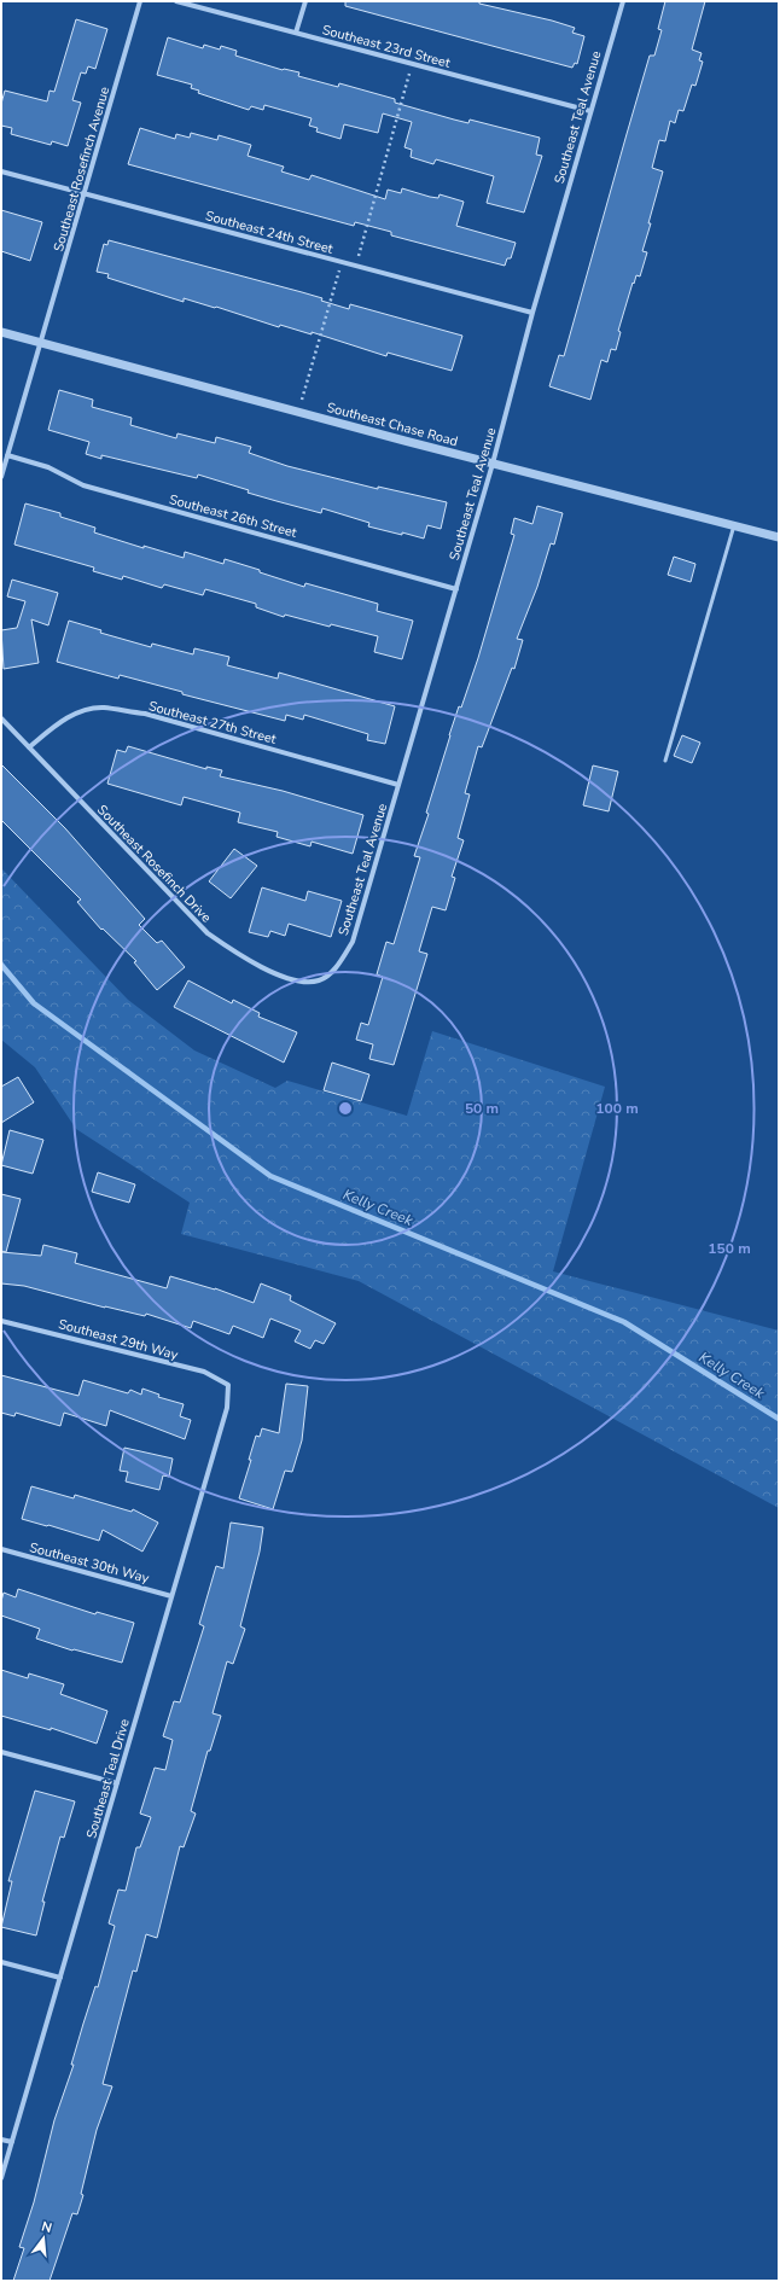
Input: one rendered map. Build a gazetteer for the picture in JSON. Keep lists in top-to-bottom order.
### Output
{
  "streets": {
    "street": [
      "Southeast 23rd Street",
      "Southeast Teal Avenue",
      "Southeast Rosefinch Avenue",
      "Southeast 24th Street",
      "Southeast Chase Road",
      "Southeast 26th Street",
      "Southeast 27th Street",
      "Southeast Rosefinch Drive",
      "Southeast 29th Way",
      "Southeast 30th Way",
      "Southeast Teal Drive"
    ]
  },
  "crossings": [
    ["Southeast 23rd Street", "Southeast Teal Avenue"],
    ["Southeast Teal Avenue", "Southeast 24th Street"],
    ["Southeast Teal Avenue", "Southeast Chase Road"],
    ["Southeast Teal Avenue", "Southeast 26th Street"],
    ["Southeast Teal Avenue", "Southeast 27th Street"],
    ["Southeast Teal Avenue", "Southeast Rosefinch Drive"],
    ["Southeast Rosefinch Avenue", "Southeast 24th Street"],
    ["Southeast Rosefinch Avenue", "Southeast Chase Road"],
    ["Southeast 27th Street", "Southeast Rosefinch Drive"],
    ["Southeast 29th Way", "Southeast Teal Drive"],
    ["Southeast 30th Way", "Southeast Teal Drive"]
  ],
  "water": ["Kelly Creek"],
  "north": "top",
  "rings": ["50 m", "100 m", "150 m"]
}
